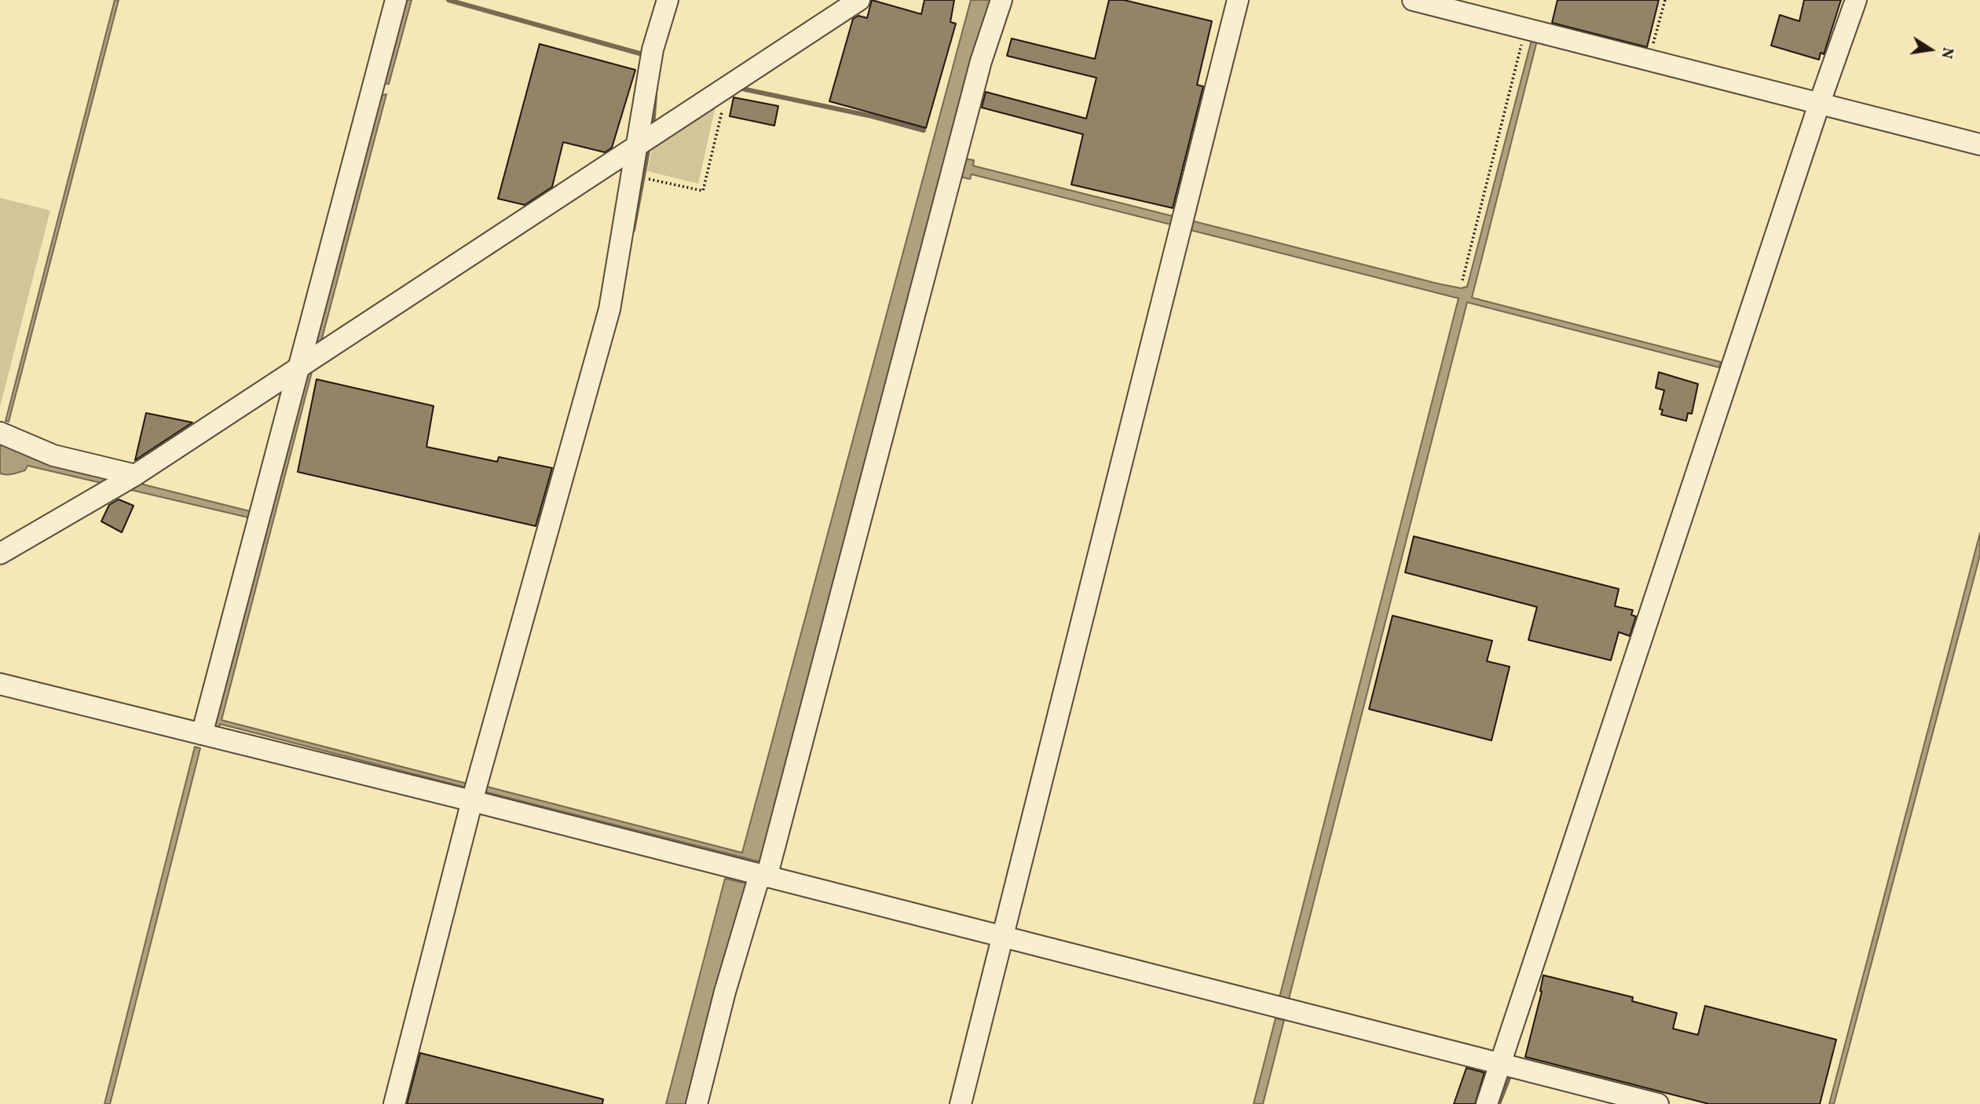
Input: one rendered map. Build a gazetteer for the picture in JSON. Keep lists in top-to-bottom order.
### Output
{
  "north": "right"
}
